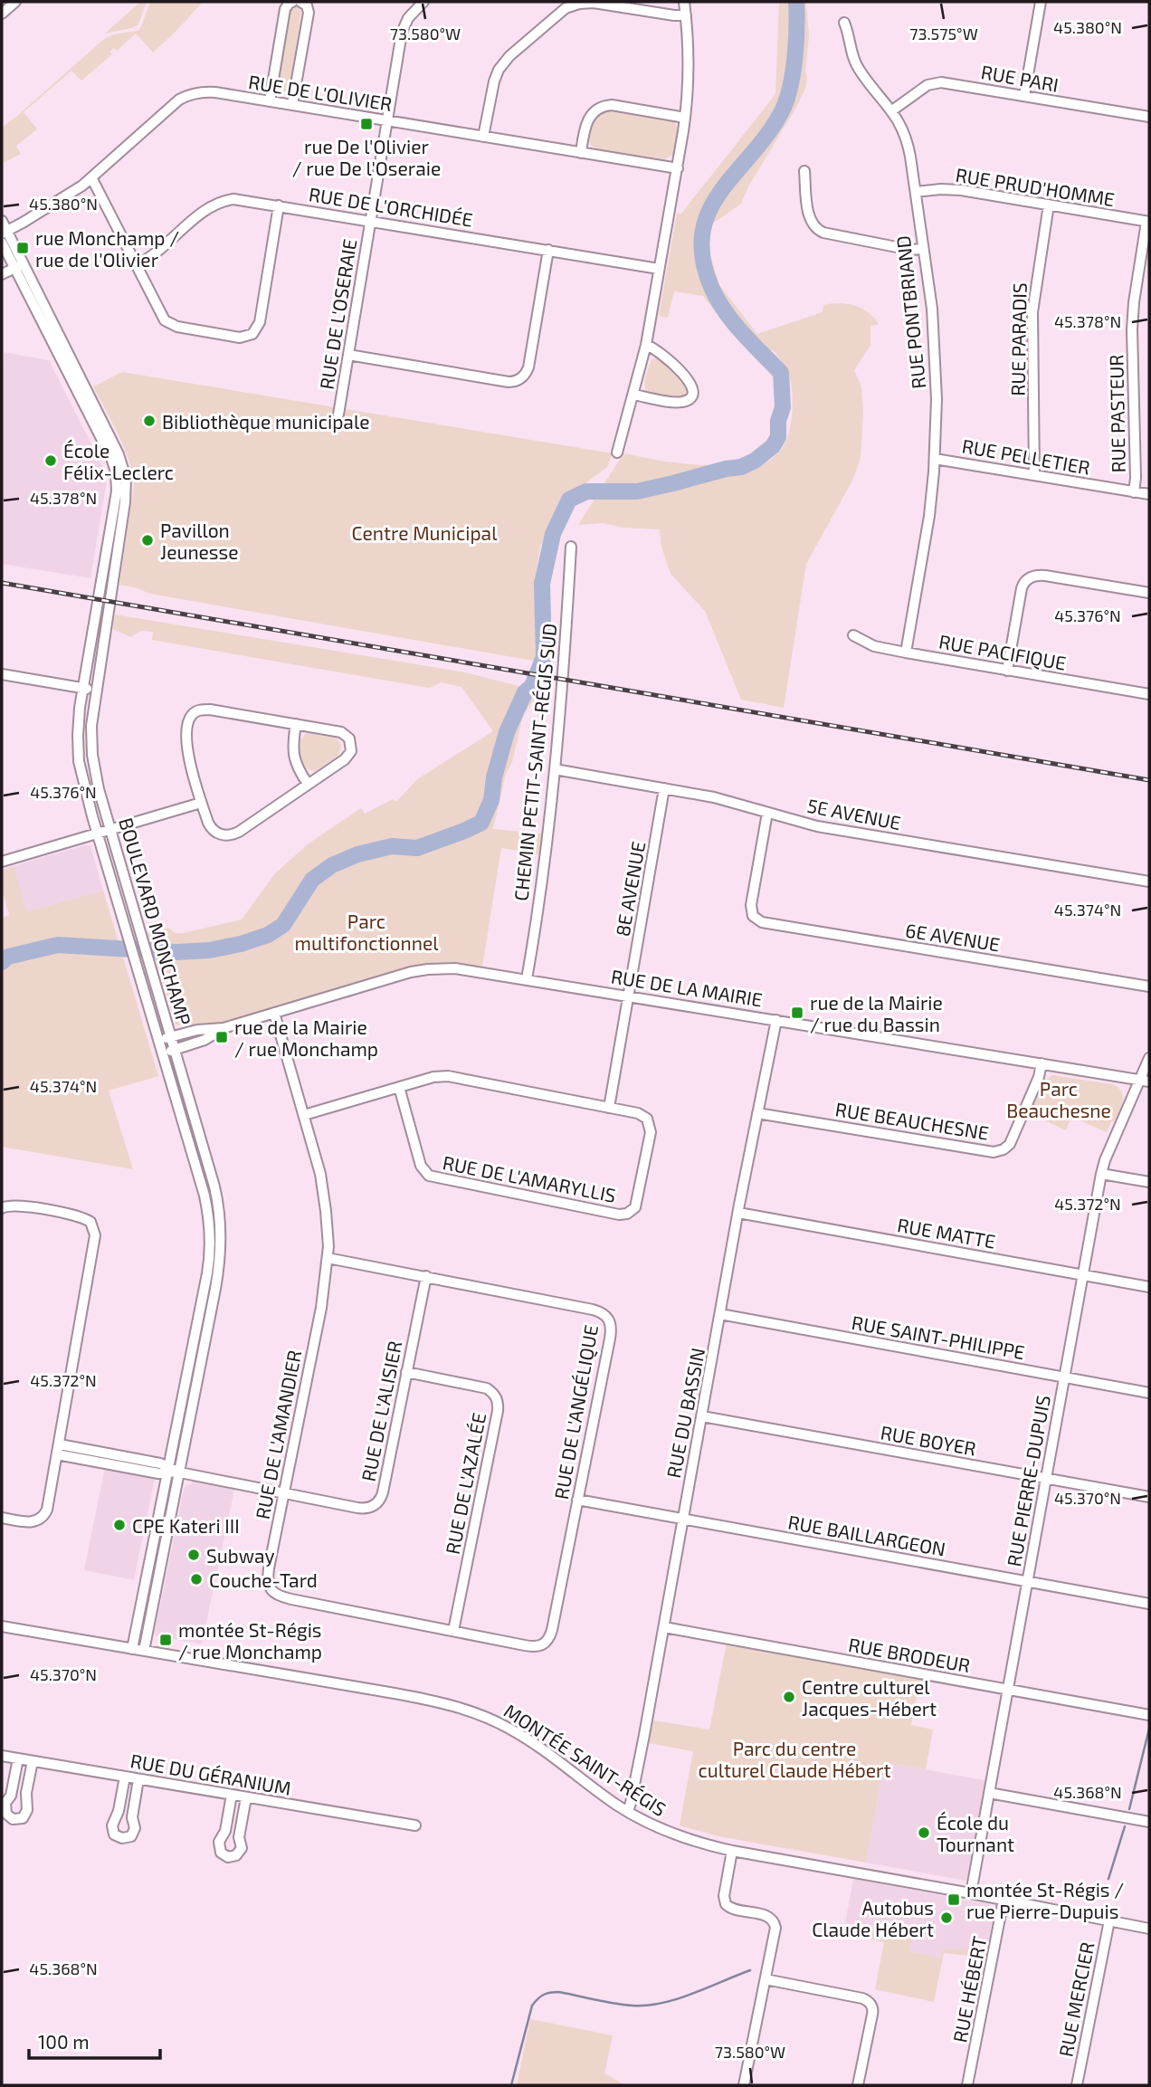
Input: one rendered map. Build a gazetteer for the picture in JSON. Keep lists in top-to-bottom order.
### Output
{
  "streets": {
    "street": [
      "RUE PARI",
      "RUE DE L'OLIVIER",
      "RUE PRUD'HOMME",
      "RUE DE L'ORCHIDÉE",
      "RUE PONTBRIAND",
      "RUE DE L'OSERAIE",
      "RUE PARADIS",
      "RUE PASTEUR",
      "RUE PELLETIER",
      "RUE PACIFIQUE",
      "CHEMIN PETIT-SAINT-RÉGIS SUD",
      "5E AVENUE",
      "8E AVENUE",
      "BOULEVARD MONCHAMP",
      "6E AVENUE",
      "RUE DE LA MAIRIE",
      "RUE BEAUCHESNE",
      "RUE DE L'AMARYLLIS",
      "RUE MATTE",
      "RUE SAINT-PHILIPPE",
      "RUE DE L'ALISIER",
      "RUE DE L'ANGÉLIQUE",
      "RUE DU BASSIN",
      "RUE DE L'AMANDIER",
      "RUE BOYER",
      "RUE PIERRE-DUPUIS",
      "RUE DE L'AZALÉE",
      "RUE BAILLARGEON",
      "RUE BRODEUR",
      "MONTÉE SAINT-RÉGIS",
      "RUE DU GÉRANIUM",
      "RUE HÉBERT",
      "RUE MERCIER"
    ]
  },
  "crossings": [
    ["RUE PARI", "RUE PONTBRIAND"],
    ["RUE DE L'OLIVIER", "RUE DE L'OSERAIE"],
    ["RUE DE L'OLIVIER", "BOULEVARD MONCHAMP"],
    ["RUE PRUD'HOMME", "RUE PONTBRIAND"],
    ["RUE PRUD'HOMME", "RUE PARADIS"],
    ["RUE PRUD'HOMME", "RUE PASTEUR"],
    ["RUE DE L'ORCHIDÉE", "RUE DE L'OSERAIE"],
    ["RUE PONTBRIAND", "RUE PELLETIER"],
    ["RUE PONTBRIAND", "RUE PACIFIQUE"],
    ["RUE PARADIS", "RUE PELLETIER"],
    ["RUE PASTEUR", "RUE PELLETIER"],
    ["CHEMIN PETIT-SAINT-RÉGIS SUD", "5E AVENUE"],
    ["CHEMIN PETIT-SAINT-RÉGIS SUD", "RUE DE LA MAIRIE"],
    ["5E AVENUE", "8E AVENUE"],
    ["5E AVENUE", "6E AVENUE"],
    ["8E AVENUE", "RUE DE LA MAIRIE"],
    ["8E AVENUE", "RUE DE L'AMARYLLIS"],
    ["BOULEVARD MONCHAMP", "RUE DE LA MAIRIE"],
    ["BOULEVARD MONCHAMP", "RUE DE L'ALISIER"],
    ["BOULEVARD MONCHAMP", "MONTÉE SAINT-RÉGIS"],
    ["RUE DE LA MAIRIE", "RUE BEAUCHESNE"],
    ["RUE DE LA MAIRIE", "RUE DU BASSIN"],
    ["RUE DE LA MAIRIE", "RUE DE L'AMANDIER"],
    ["RUE DE LA MAIRIE", "RUE PIERRE-DUPUIS"],
    ["RUE BEAUCHESNE", "RUE DU BASSIN"],
    ["RUE DE L'AMARYLLIS", "RUE DE L'AMANDIER"],
    ["RUE MATTE", "RUE DU BASSIN"],
    ["RUE MATTE", "RUE PIERRE-DUPUIS"],
    ["RUE SAINT-PHILIPPE", "RUE DU BASSIN"],
    ["RUE SAINT-PHILIPPE", "RUE PIERRE-DUPUIS"],
    ["RUE DE L'ALISIER", "RUE DE L'ANGÉLIQUE"],
    ["RUE DE L'ALISIER", "RUE DE L'AMANDIER"],
    ["RUE DE L'ALISIER", "RUE DE L'AZALÉE"],
    ["RUE DE L'ANGÉLIQUE", "RUE DE L'AMANDIER"],
    ["RUE DE L'ANGÉLIQUE", "RUE BAILLARGEON"],
    ["RUE DU BASSIN", "RUE BOYER"],
    ["RUE DU BASSIN", "RUE BAILLARGEON"],
    ["RUE DU BASSIN", "RUE BRODEUR"],
    ["RUE DU BASSIN", "MONTÉE SAINT-RÉGIS"],
    ["RUE DE L'AMANDIER", "RUE DE L'AZALÉE"],
    ["RUE BOYER", "RUE PIERRE-DUPUIS"],
    ["RUE PIERRE-DUPUIS", "RUE BAILLARGEON"],
    ["RUE PIERRE-DUPUIS", "RUE BRODEUR"],
    ["RUE PIERRE-DUPUIS", "MONTÉE SAINT-RÉGIS"],
    ["MONTÉE SAINT-RÉGIS", "RUE HÉBERT"],
    ["MONTÉE SAINT-RÉGIS", "RUE MERCIER"]
  ],
  "parks": [
    "Centre Municipal",
    "Parc multifonctionnel",
    "Parc Beauchesne",
    "Parc du centre culturel Claude Hébert"
  ],
  "places": {
    "transit": [
      "rue De l'Olivier / rue De l'Oseraie",
      "rue Monchamp / rue de l'Olivier",
      "rue de la Mairie / rue du Bassin",
      "rue de la Mairie / rue Monchamp",
      "montée St-Régis / rue Monchamp",
      "montée St-Régis / rue Pierre-Dupuis"
    ],
    "other": [
      "Bibliothèque municipale",
      "École Félix-Leclerc",
      "Pavillon Jeunesse",
      "CPE Kateri III",
      "Subway",
      "Couche-Tard",
      "Centre culturel Jacques-Hébert",
      "École du Tournant",
      "Autobus Claude Hébert"
    ]
  },
  "scale_bar": "100 m",
  "coordinates": [
    "45.380°N",
    "73.575°W",
    "73.580°W",
    "45.378°N",
    "45.376°N",
    "45.374°N",
    "45.372°N",
    "45.370°N",
    "45.368°N"
  ]
}
